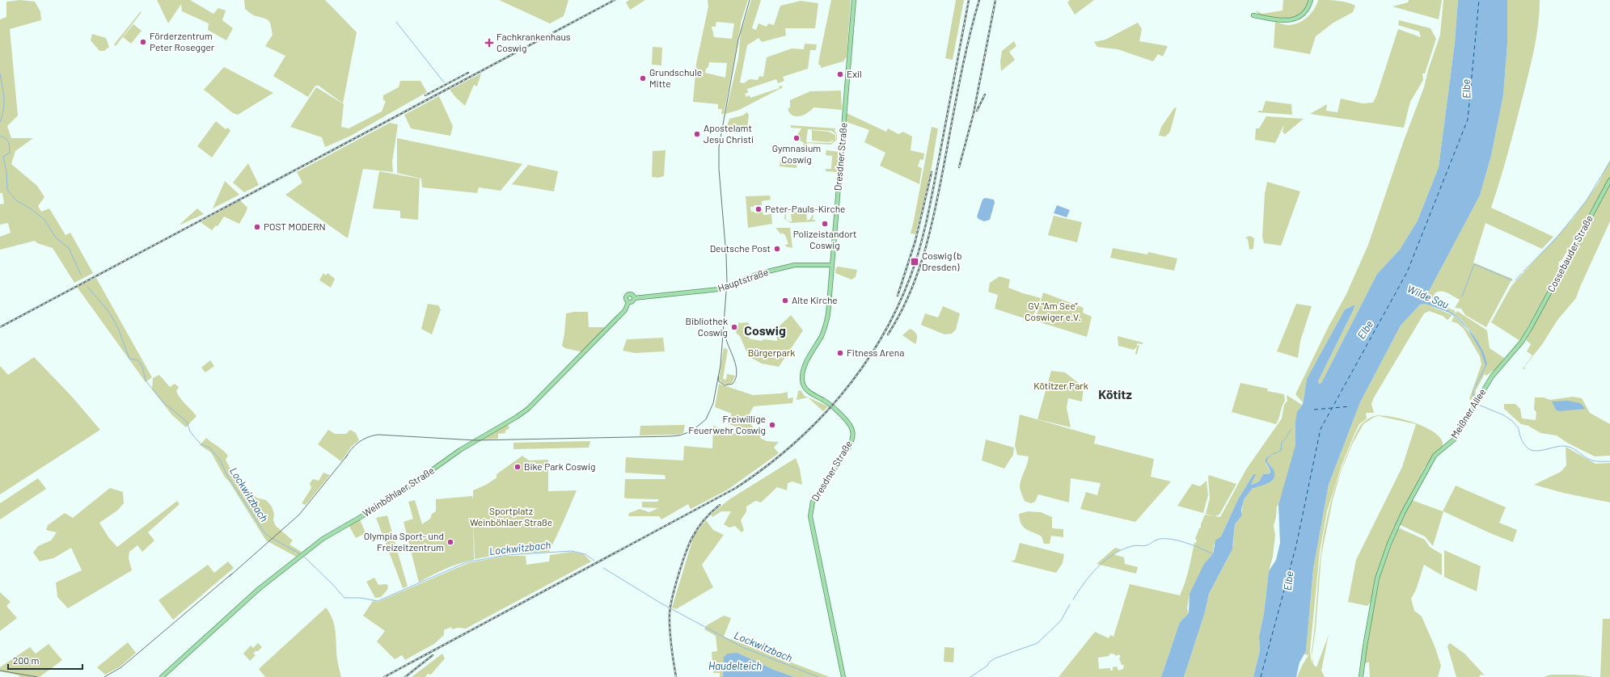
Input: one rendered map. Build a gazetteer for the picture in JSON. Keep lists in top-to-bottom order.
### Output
{
  "streets": {
    "main road": [
      "Dresdner Straße",
      "Cossebauder Straße",
      "Hauptstraße",
      "Meißner Allee",
      "Weinböhlaer Straße"
    ]
  },
  "crossings": [
    ["Dresdner Straße", "Hauptstraße"],
    ["Cossebauder Straße", "Meißner Allee"],
    ["Hauptstraße", "Weinböhlaer Straße"]
  ],
  "districts": ["Coswig", "Kötitz"],
  "water": [
    "Elbe",
    "Wilde Sau",
    "Lockwitzbach",
    "Haudelteich"
  ],
  "parks": [
    "GV \"Am See\" Coswiger e.V.",
    "Bürgerpark",
    "Kötitzer Park",
    "Sportplatz Weinböhlaer Straße"
  ],
  "places": {
    "other": [
      "Förderzentrum Peter Rosegger",
      "Exil",
      "Grundschule Mitte",
      "Apostelamt Jesu Christi",
      "Gymnasium Coswig",
      "Peter-Pauls-Kirche",
      "Polizeistandort Coswig",
      "POST MODERN",
      "Deutsche Post",
      "Alte Kirche",
      "Bibliothek Coswig",
      "Fitness Arena",
      "Freiwillige Feuerwehr Coswig",
      "Bike Park Coswig",
      "Olympia Sport- und Freizeitzentrum"
    ],
    "health": ["Fachkrankenhaus Coswig"],
    "transit": ["Coswig (b Dresden)"]
  },
  "scale_bar": "200 m"
}
